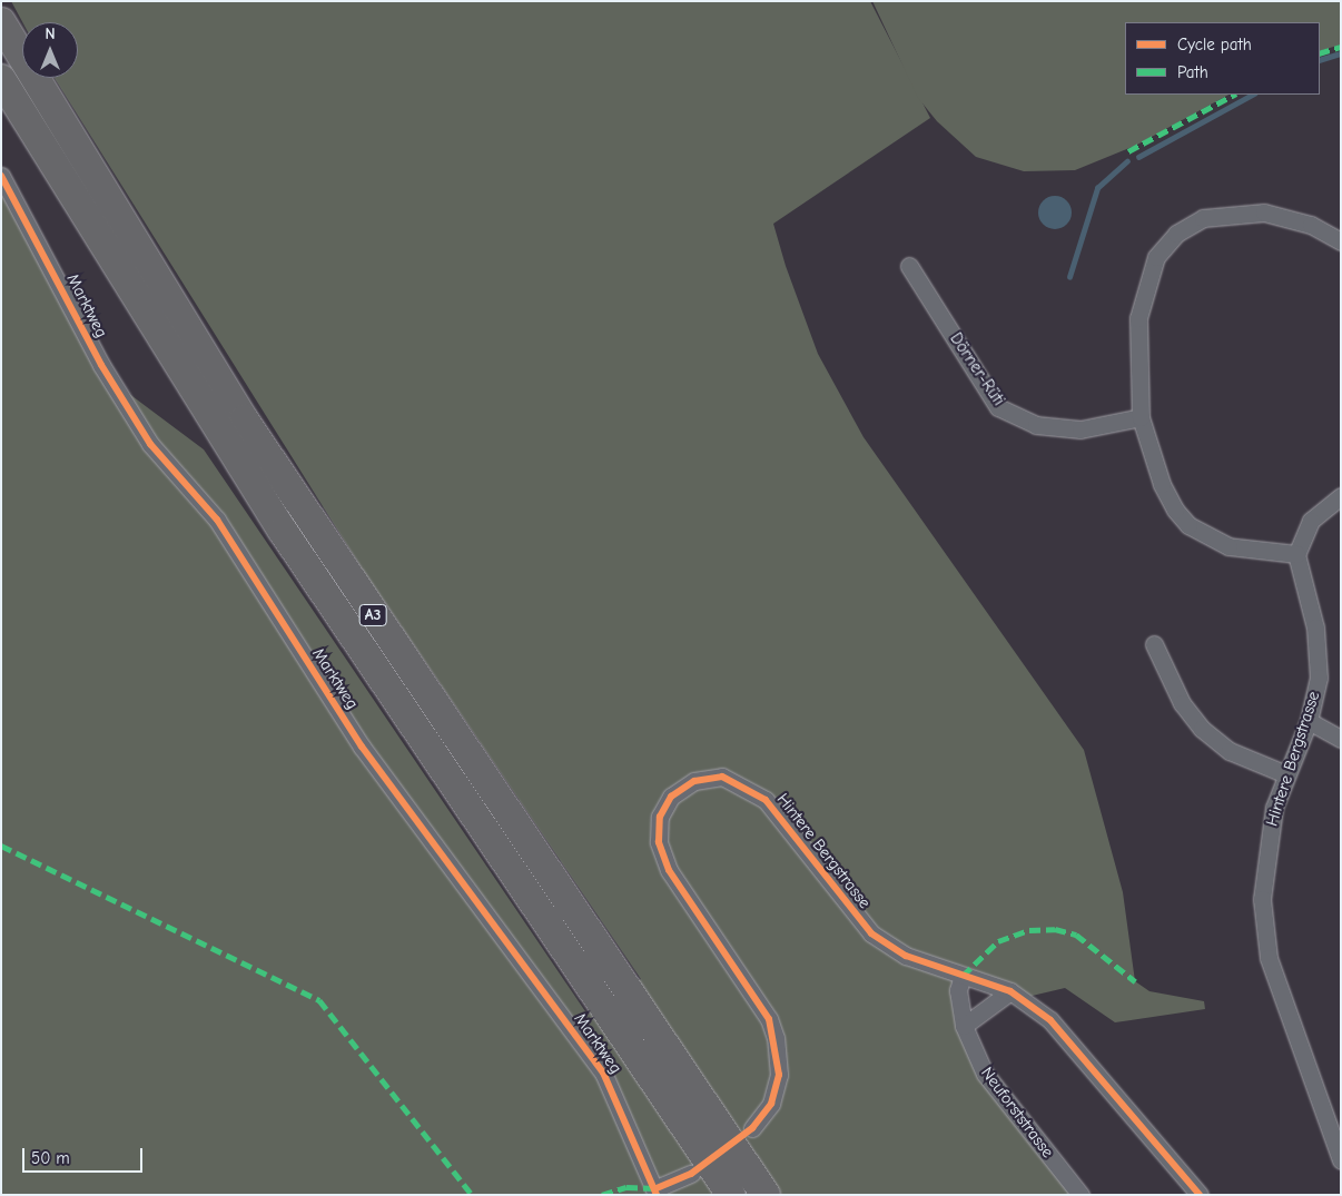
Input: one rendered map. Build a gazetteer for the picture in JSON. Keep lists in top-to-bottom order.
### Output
{
  "streets": {
    "highway": ["A3"],
    "street": [
      "Marktweg",
      "Dörner-Rüti",
      "Hintere Bergstrasse",
      "Neuforststrasse"
    ]
  },
  "crossings": [
    ["Hintere Bergstrasse", "Neuforststrasse"]
  ],
  "legend": ["Cycle path", "Path"],
  "scale_bar": "50 m",
  "north": "top"
}
